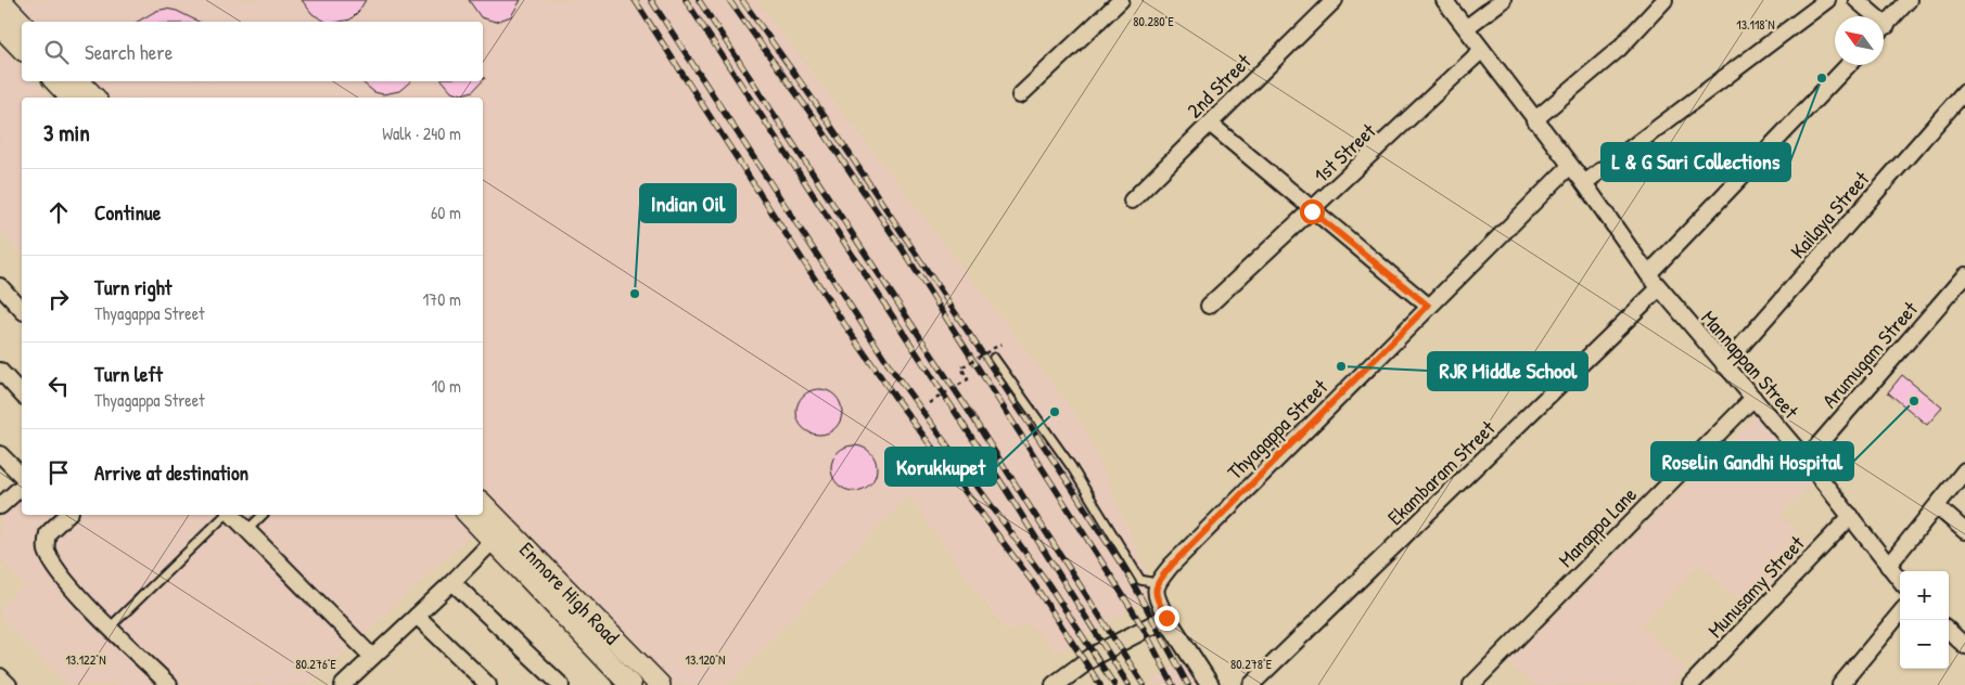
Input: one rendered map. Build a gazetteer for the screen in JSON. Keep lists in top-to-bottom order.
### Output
{
  "streets": {
    "main road": ["Enmore High Road"],
    "street": [
      "2nd Street",
      "1st Street",
      "Kailaya Street",
      "Arumugam Street",
      "Mannappan Street",
      "Thyagappa Street",
      "Ekambaram Street",
      "Manappa Lane",
      "Munusamy Street"
    ]
  },
  "crossings": [
    ["1st Street", "Mannappan Street"],
    ["Kailaya Street", "Mannappan Street"],
    ["Arumugam Street", "Mannappan Street"],
    ["Mannappan Street", "Thyagappa Street"],
    ["Mannappan Street", "Ekambaram Street"],
    ["Mannappan Street", "Manappa Lane"],
    ["Mannappan Street", "Munusamy Street"]
  ],
  "places": [
    "L & G Sari Collections",
    "Indian Oil",
    "RJR Middle School",
    "Roselin Gandhi Hospital",
    "Korukkupet"
  ],
  "north": "top left",
  "page": {
    "search": "Search here",
    "heading": ["3 min", "Walk · 240 m"],
    "list": [
      ["Continue", "60 m"],
      ["Turn right", "Thyagappa Street", "170 m"],
      ["Turn left", "Thyagappa Street", "10 m"],
      "Arrive at destination"
    ],
    "map_buttons": ["+", "−"]
  },
  "coordinates": [
    "80.280°E",
    "13.118°N",
    "13.122°N",
    "13.120°N",
    "80.278°E",
    "80.276°E"
  ]
}
